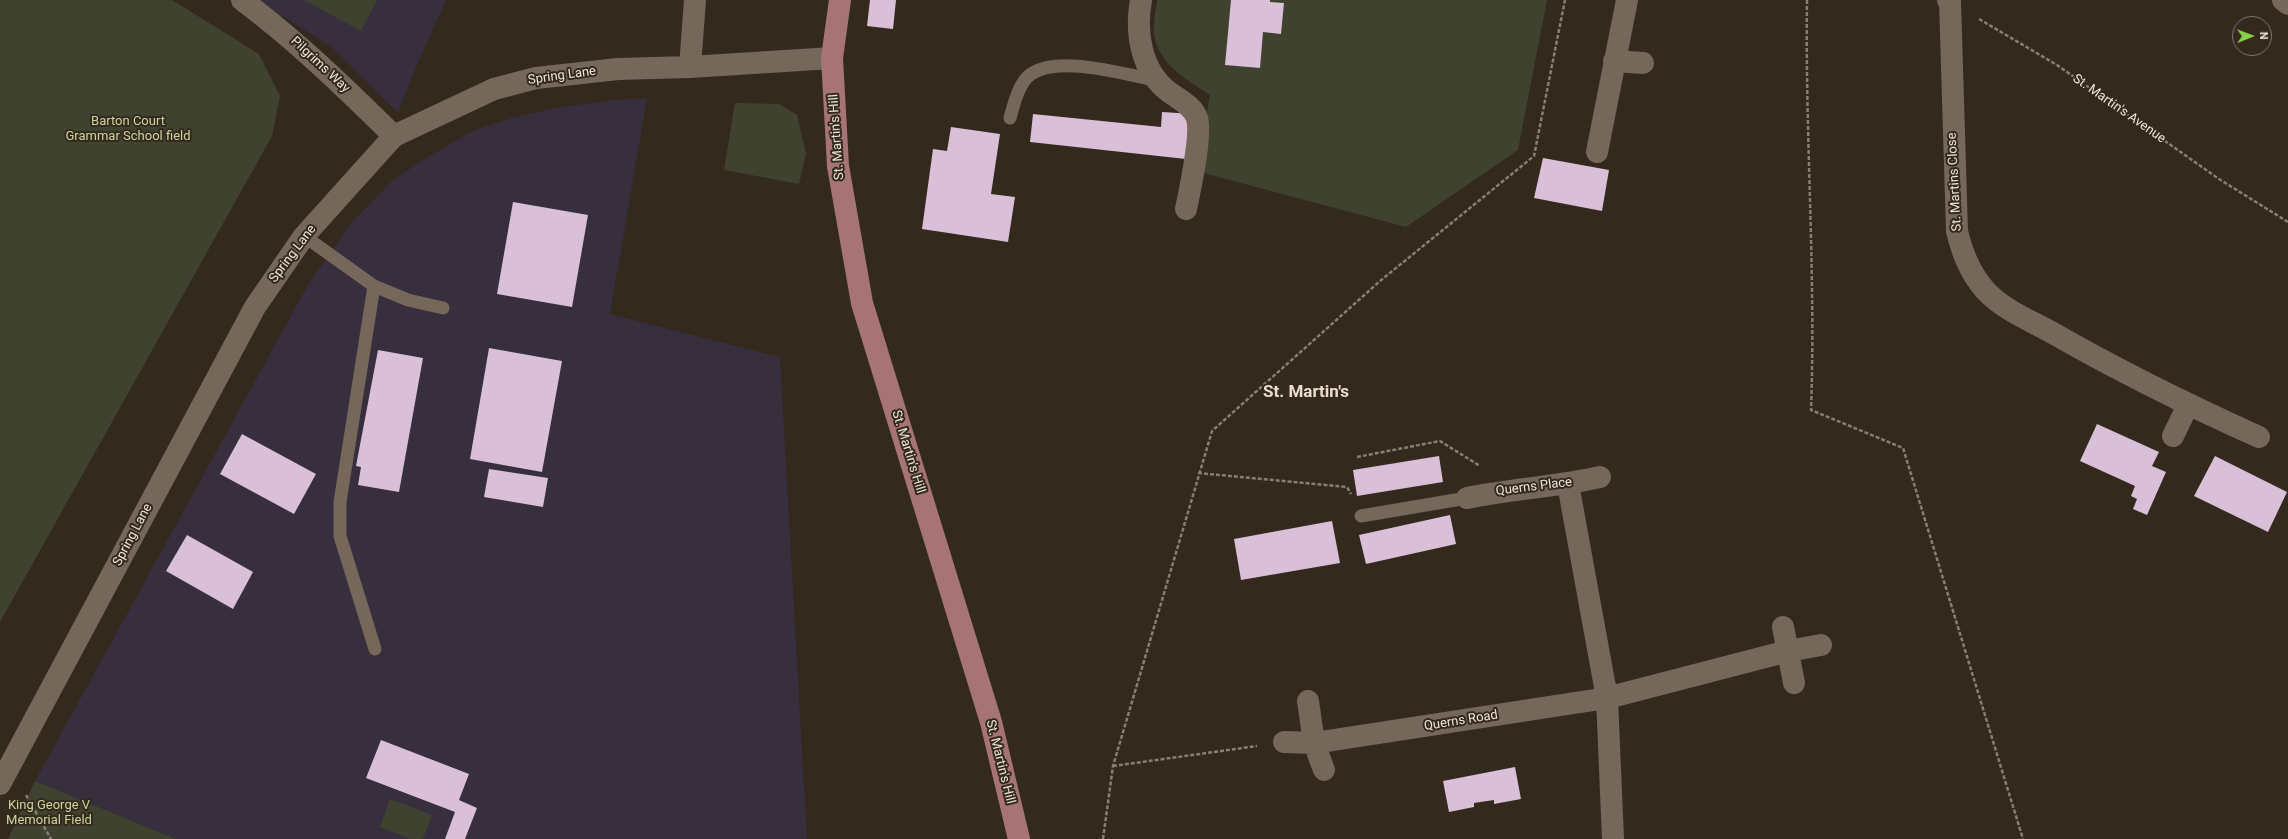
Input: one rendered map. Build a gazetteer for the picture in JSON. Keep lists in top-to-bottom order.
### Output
{
  "streets": {
    "main road": ["St. Martin's Hill"],
    "street": [
      "Pilgrims Way",
      "Spring Lane",
      "St. Martins Close",
      "Querns Place",
      "Querns Road"
    ],
    "path": ["St. Martin's Avenue"]
  },
  "crossings": [
    ["Pilgrims Way", "Spring Lane"],
    ["Spring Lane", "St. Martin's Hill"],
    ["St. Martin's Avenue", "St. Martins Close"]
  ],
  "districts": ["St. Martin's"],
  "parks": ["Barton Court Grammar School field", "King George V Memorial Field"],
  "north": "right"
}
